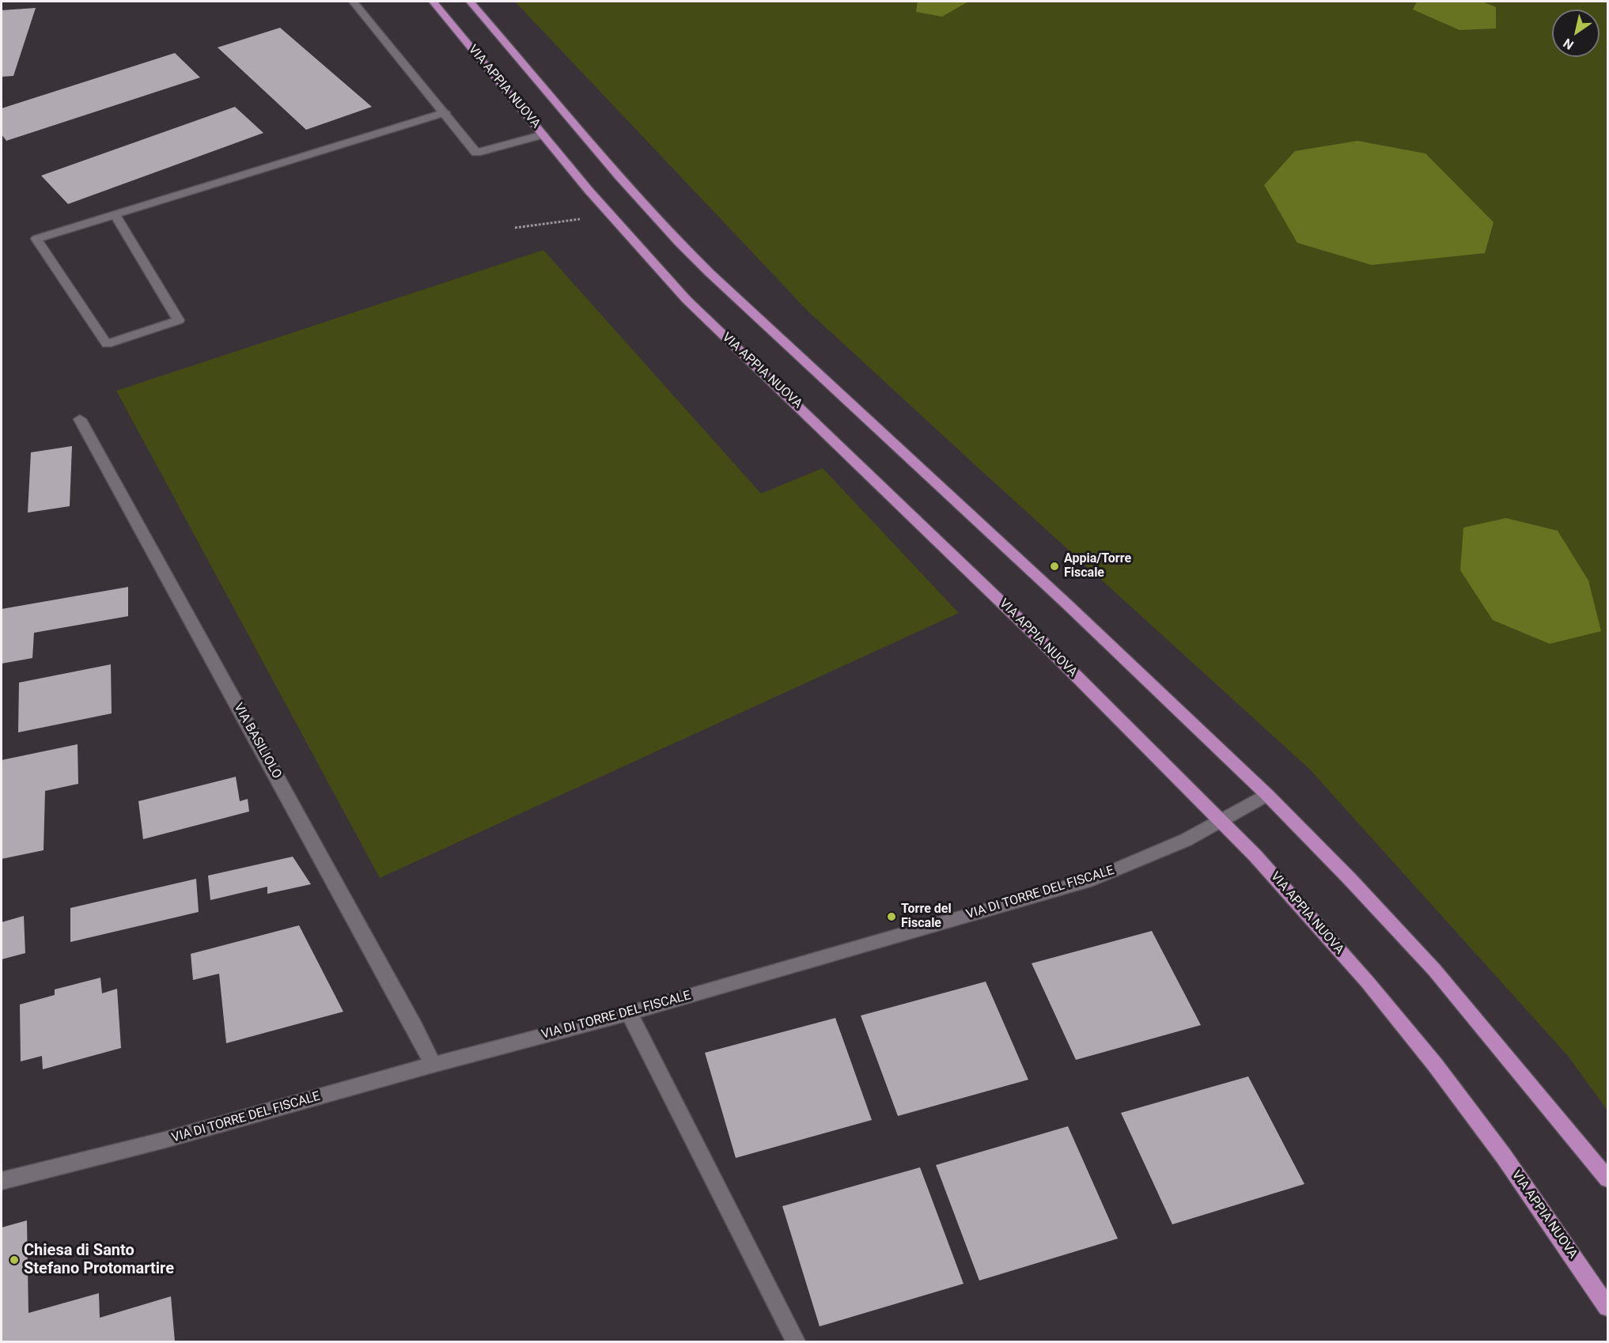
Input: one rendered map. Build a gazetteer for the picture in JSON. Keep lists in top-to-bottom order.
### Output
{
  "streets": {
    "main road": ["VIA APPIA NUOVA"],
    "street": ["VIA BASILIOLO", "VIA DI TORRE DEL FISCALE"]
  },
  "crossings": [
    ["VIA APPIA NUOVA", "VIA DI TORRE DEL FISCALE"],
    ["VIA BASILIOLO", "VIA DI TORRE DEL FISCALE"]
  ],
  "places": ["Appia/Torre Fiscale", "Torre del Fiscale", "Chiesa di Santo Stefano Protomartire"],
  "north": "bottom left"
}
